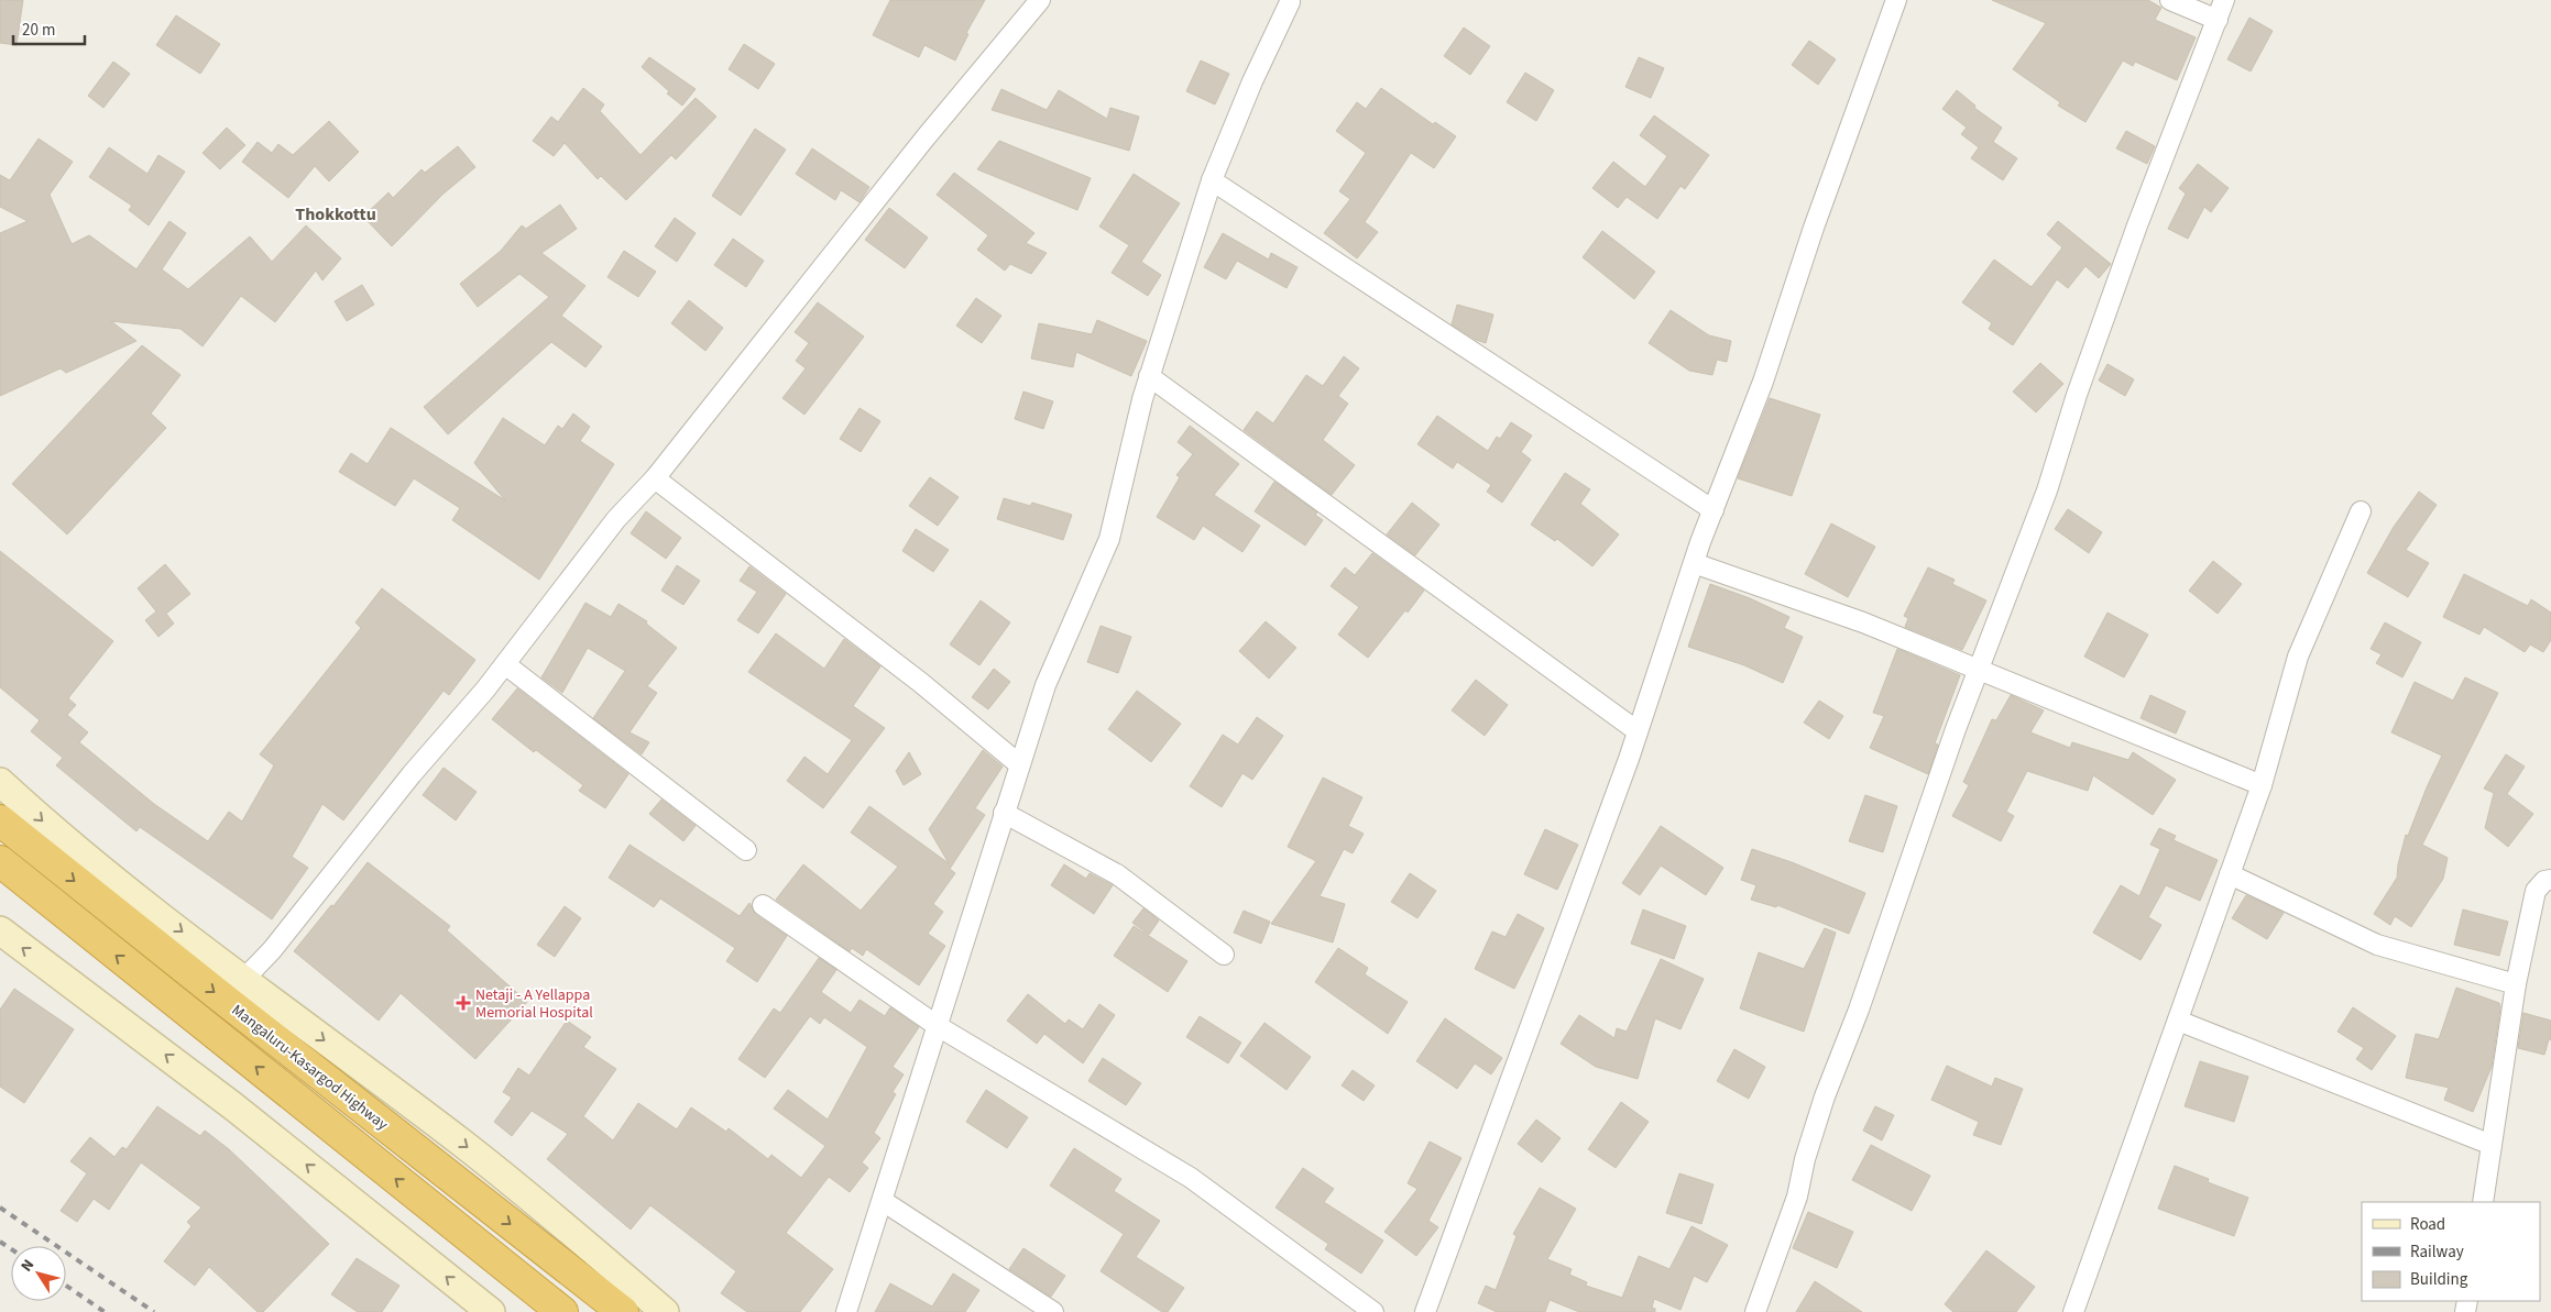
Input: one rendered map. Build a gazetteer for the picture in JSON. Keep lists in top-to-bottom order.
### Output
{
  "streets": {
    "highway": ["Mangaluru-Kasargod Highway"]
  },
  "districts": ["Thokkottu"],
  "places": {
    "health": ["Netaji - A Yellappa Memorial Hospital"]
  },
  "legend": ["Road", "Railway", "Building"],
  "scale_bar": "20 m",
  "north": "top left"
}
